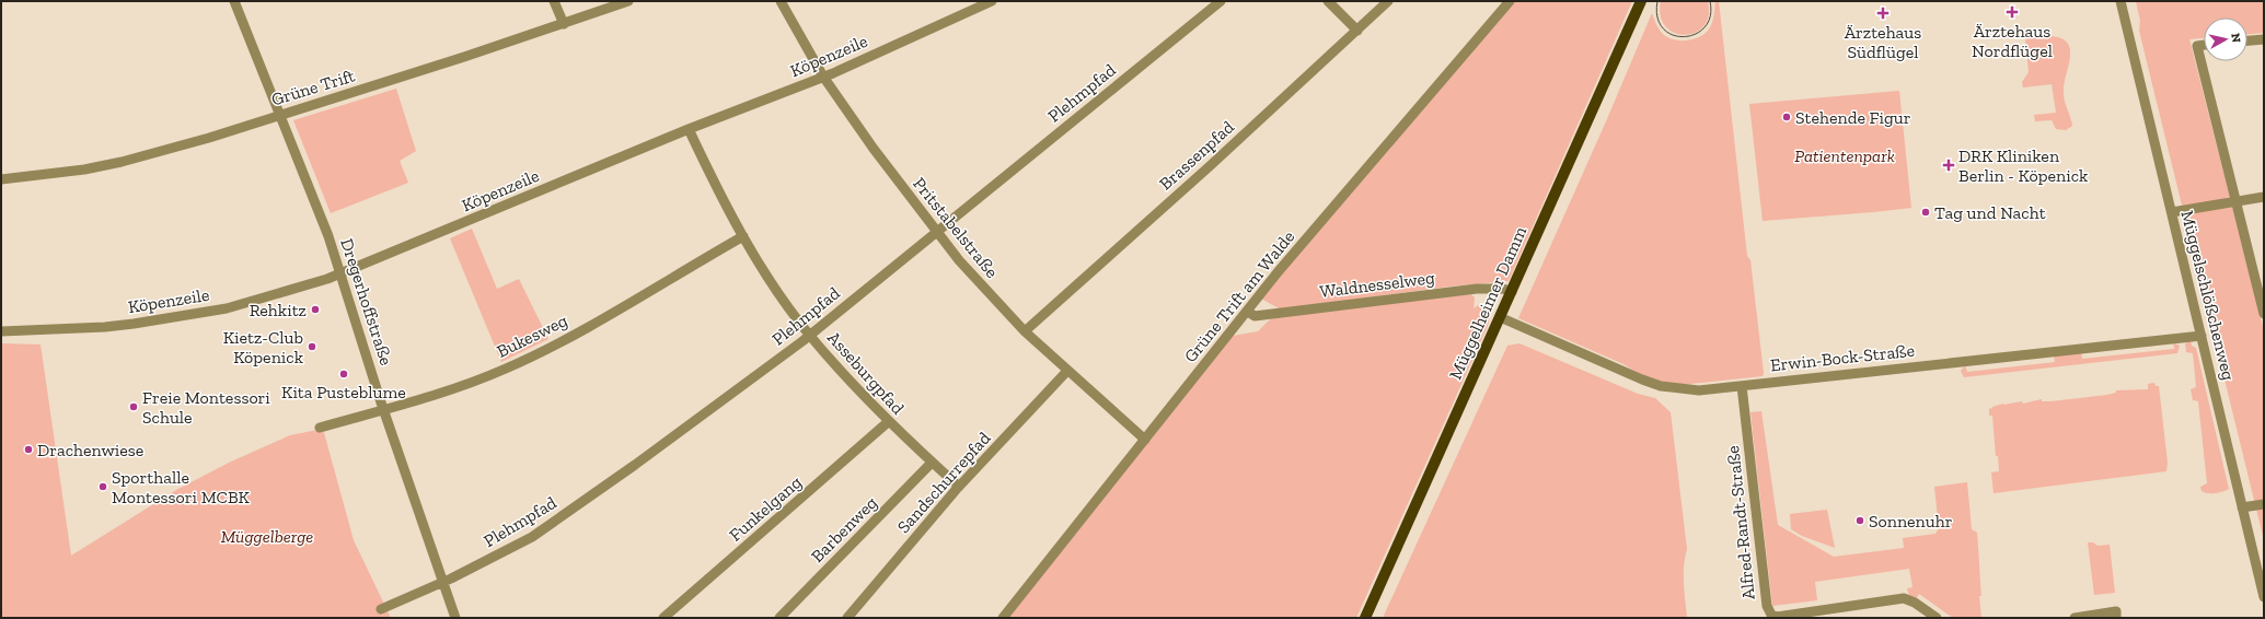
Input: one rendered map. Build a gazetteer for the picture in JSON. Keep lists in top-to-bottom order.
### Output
{
  "streets": {
    "main road": ["Müggelheimer Damm"],
    "street": [
      "Köpenzeile",
      "Grüne Trift",
      "Plehmpfad",
      "Brassenpfad",
      "Pritstabelstraße",
      "Waldnesselweg",
      "Müggelschlößchenweg",
      "Grüne Trift am Walde",
      "Dregerhoffstraße",
      "Bukesweg",
      "Erwin-Bock-Straße",
      "Asseburgpfad",
      "Sandschurrepfad",
      "Funkelgang",
      "Alfred-Randt-Straße",
      "Barbenweg"
    ]
  },
  "crossings": [
    ["Köpenzeile", "Pritstabelstraße"],
    ["Köpenzeile", "Dregerhoffstraße"],
    ["Köpenzeile", "Asseburgpfad"],
    ["Grüne Trift", "Dregerhoffstraße"],
    ["Plehmpfad", "Pritstabelstraße"],
    ["Plehmpfad", "Dregerhoffstraße"],
    ["Plehmpfad", "Asseburgpfad"],
    ["Brassenpfad", "Pritstabelstraße"],
    ["Pritstabelstraße", "Grüne Trift am Walde"],
    ["Pritstabelstraße", "Sandschurrepfad"],
    ["Waldnesselweg", "Grüne Trift am Walde"],
    ["Waldnesselweg", "Müggelheimer Damm"],
    ["Müggelschlößchenweg", "Erwin-Bock-Straße"],
    ["Dregerhoffstraße", "Bukesweg"],
    ["Müggelheimer Damm", "Erwin-Bock-Straße"],
    ["Bukesweg", "Asseburgpfad"],
    ["Erwin-Bock-Straße", "Alfred-Randt-Straße"],
    ["Asseburgpfad", "Sandschurrepfad"],
    ["Asseburgpfad", "Funkelgang"],
    ["Asseburgpfad", "Barbenweg"]
  ],
  "parks": ["Patientenpark", "Müggelberge"],
  "places": {
    "health": ["Ärztehaus Nordflügel", "Ärztehaus Südflügel", "DRK Kliniken Berlin - Köpenick"],
    "other": [
      "Stehende Figur",
      "Tag und Nacht",
      "Rehkitz",
      "Kietz-Club Köpenick",
      "Kita Pusteblume",
      "Freie Montessori Schule",
      "Drachenwiese",
      "Sporthalle Montessori MCBK",
      "Sonnenuhr"
    ]
  },
  "north": "right"
}
